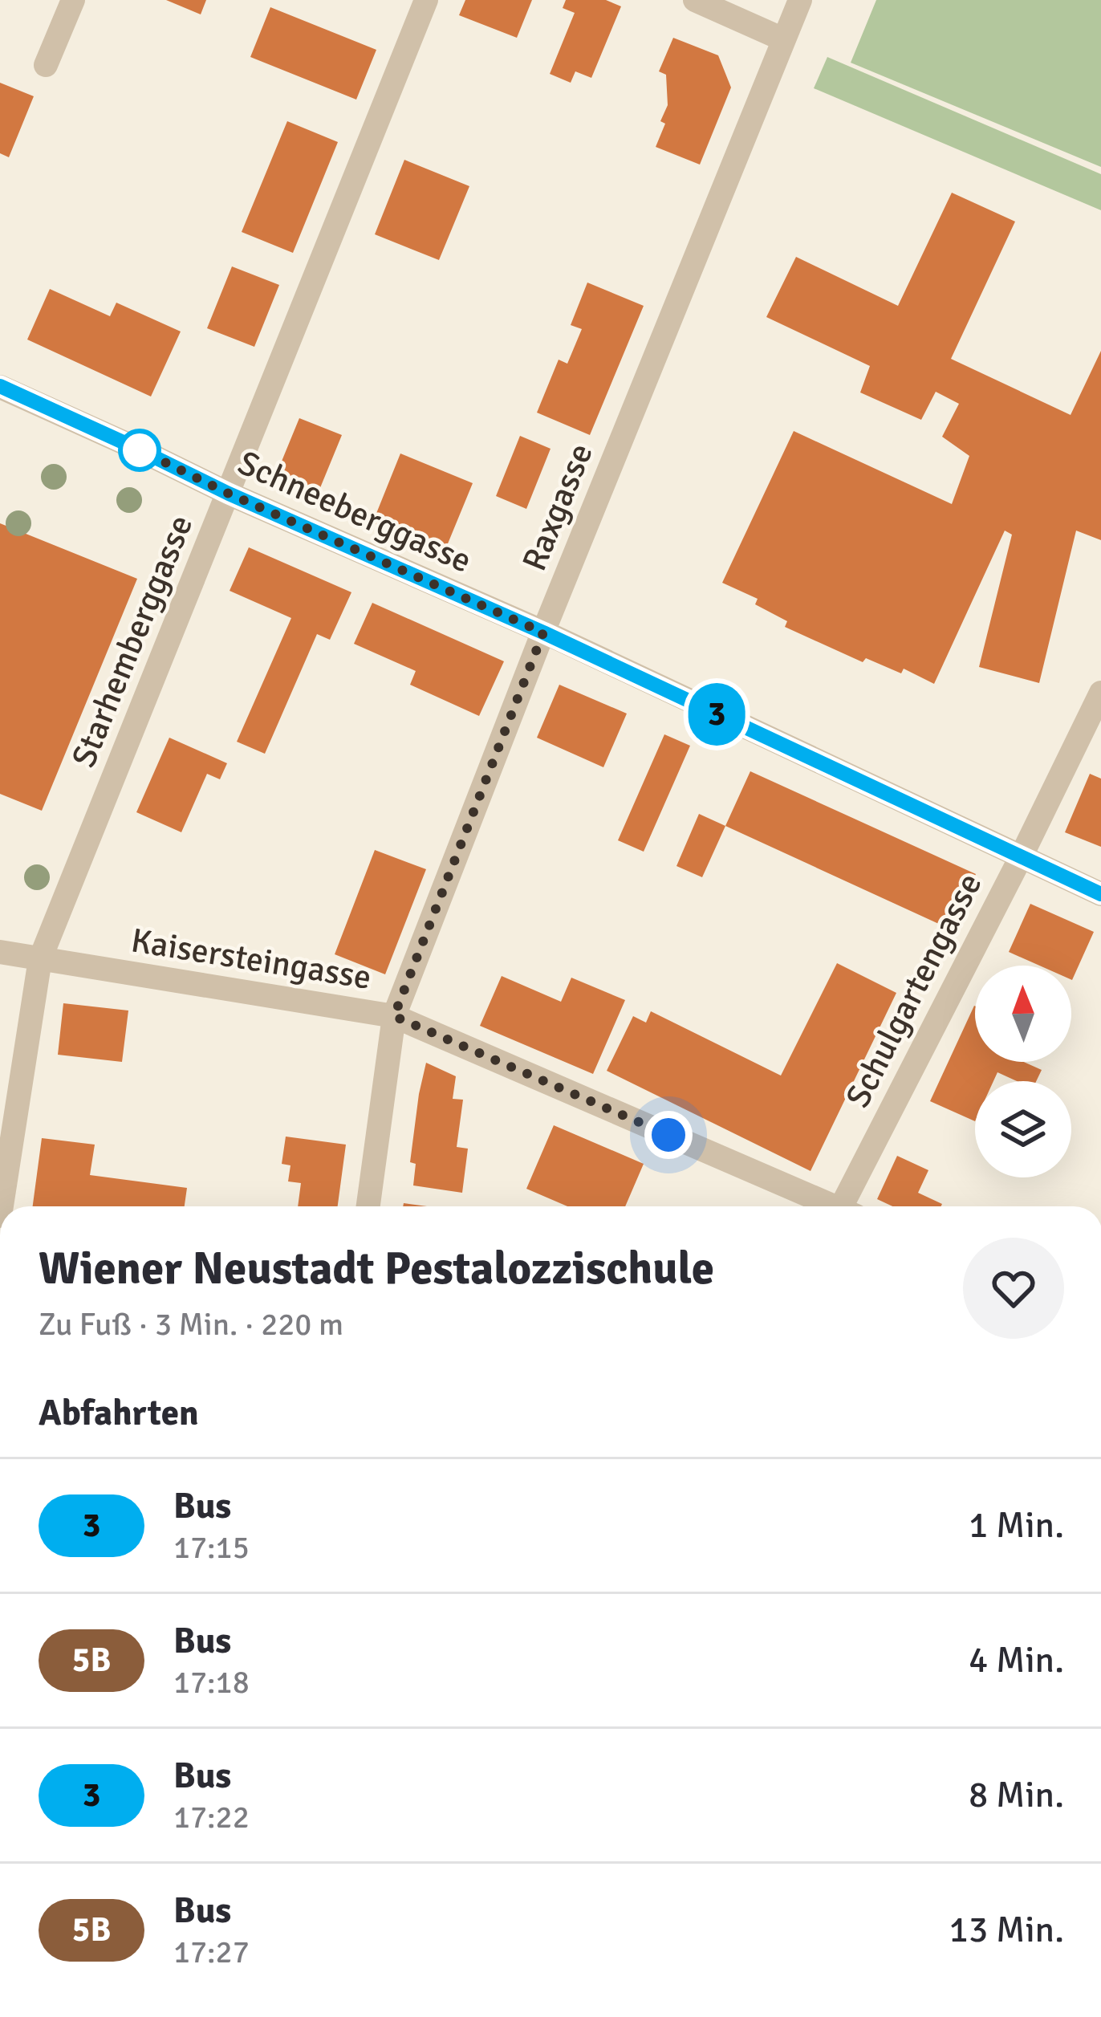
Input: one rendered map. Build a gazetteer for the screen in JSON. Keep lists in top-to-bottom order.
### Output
{
  "streets": {
    "street": [
      "Raxgasse",
      "Schneeberggasse",
      "Starhemberggasse",
      "Kaisersteingasse",
      "Schulgartengasse"
    ]
  },
  "crossings": [
    ["Raxgasse", "Schneeberggasse"],
    ["Raxgasse", "Kaisersteingasse"],
    ["Schneeberggasse", "Starhemberggasse"],
    ["Schneeberggasse", "Schulgartengasse"],
    ["Starhemberggasse", "Kaisersteingasse"]
  ],
  "lines": ["bus line 3"],
  "north": "top",
  "page": {
    "on_map": "3",
    "heading": [
      ["Wiener Neustadt Pestalozzischule", "Zu Fuß · 3 Min. · 220 m"],
      "Abfahrten"
    ],
    "list": [
      {
        "mark": "3",
        "name": "Bus",
        "note": "17:15",
        "value": "1 Min."
      },
      {
        "mark": "5B",
        "name": "Bus",
        "note": "17:18",
        "value": "4 Min."
      },
      {
        "mark": "3",
        "name": "Bus",
        "note": "17:22",
        "value": "8 Min."
      },
      {
        "mark": "5B",
        "name": "Bus",
        "note": "17:27",
        "value": "13 Min."
      }
    ]
  }
}
